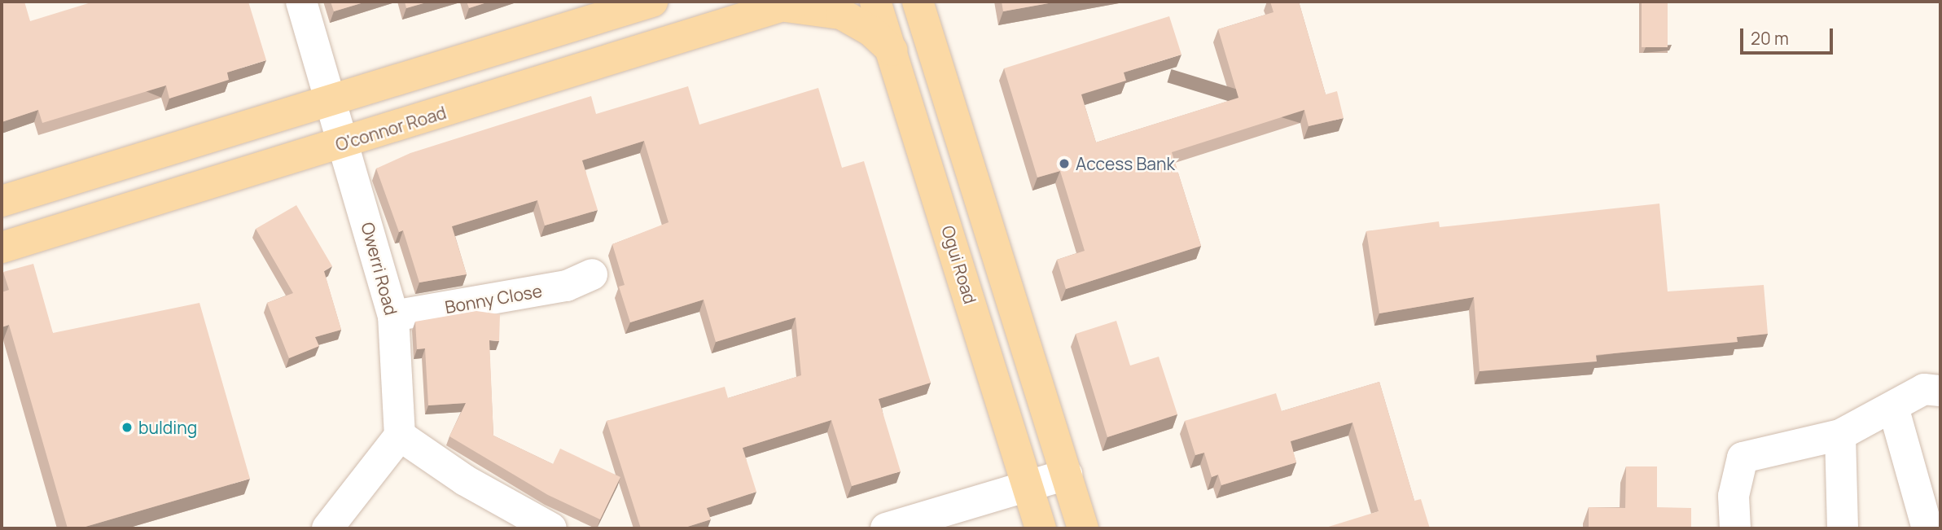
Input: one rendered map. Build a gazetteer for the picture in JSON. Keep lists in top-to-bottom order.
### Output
{
  "streets": {
    "main road": ["O'connor Road", "Ogui Road"],
    "street": ["Owerri Road", "Bonny Close"]
  },
  "crossings": [
    ["O'connor Road", "Owerri Road"],
    ["Owerri Road", "Bonny Close"]
  ],
  "places": ["Access Bank", "bulding"],
  "scale_bar": "20 m"
}
